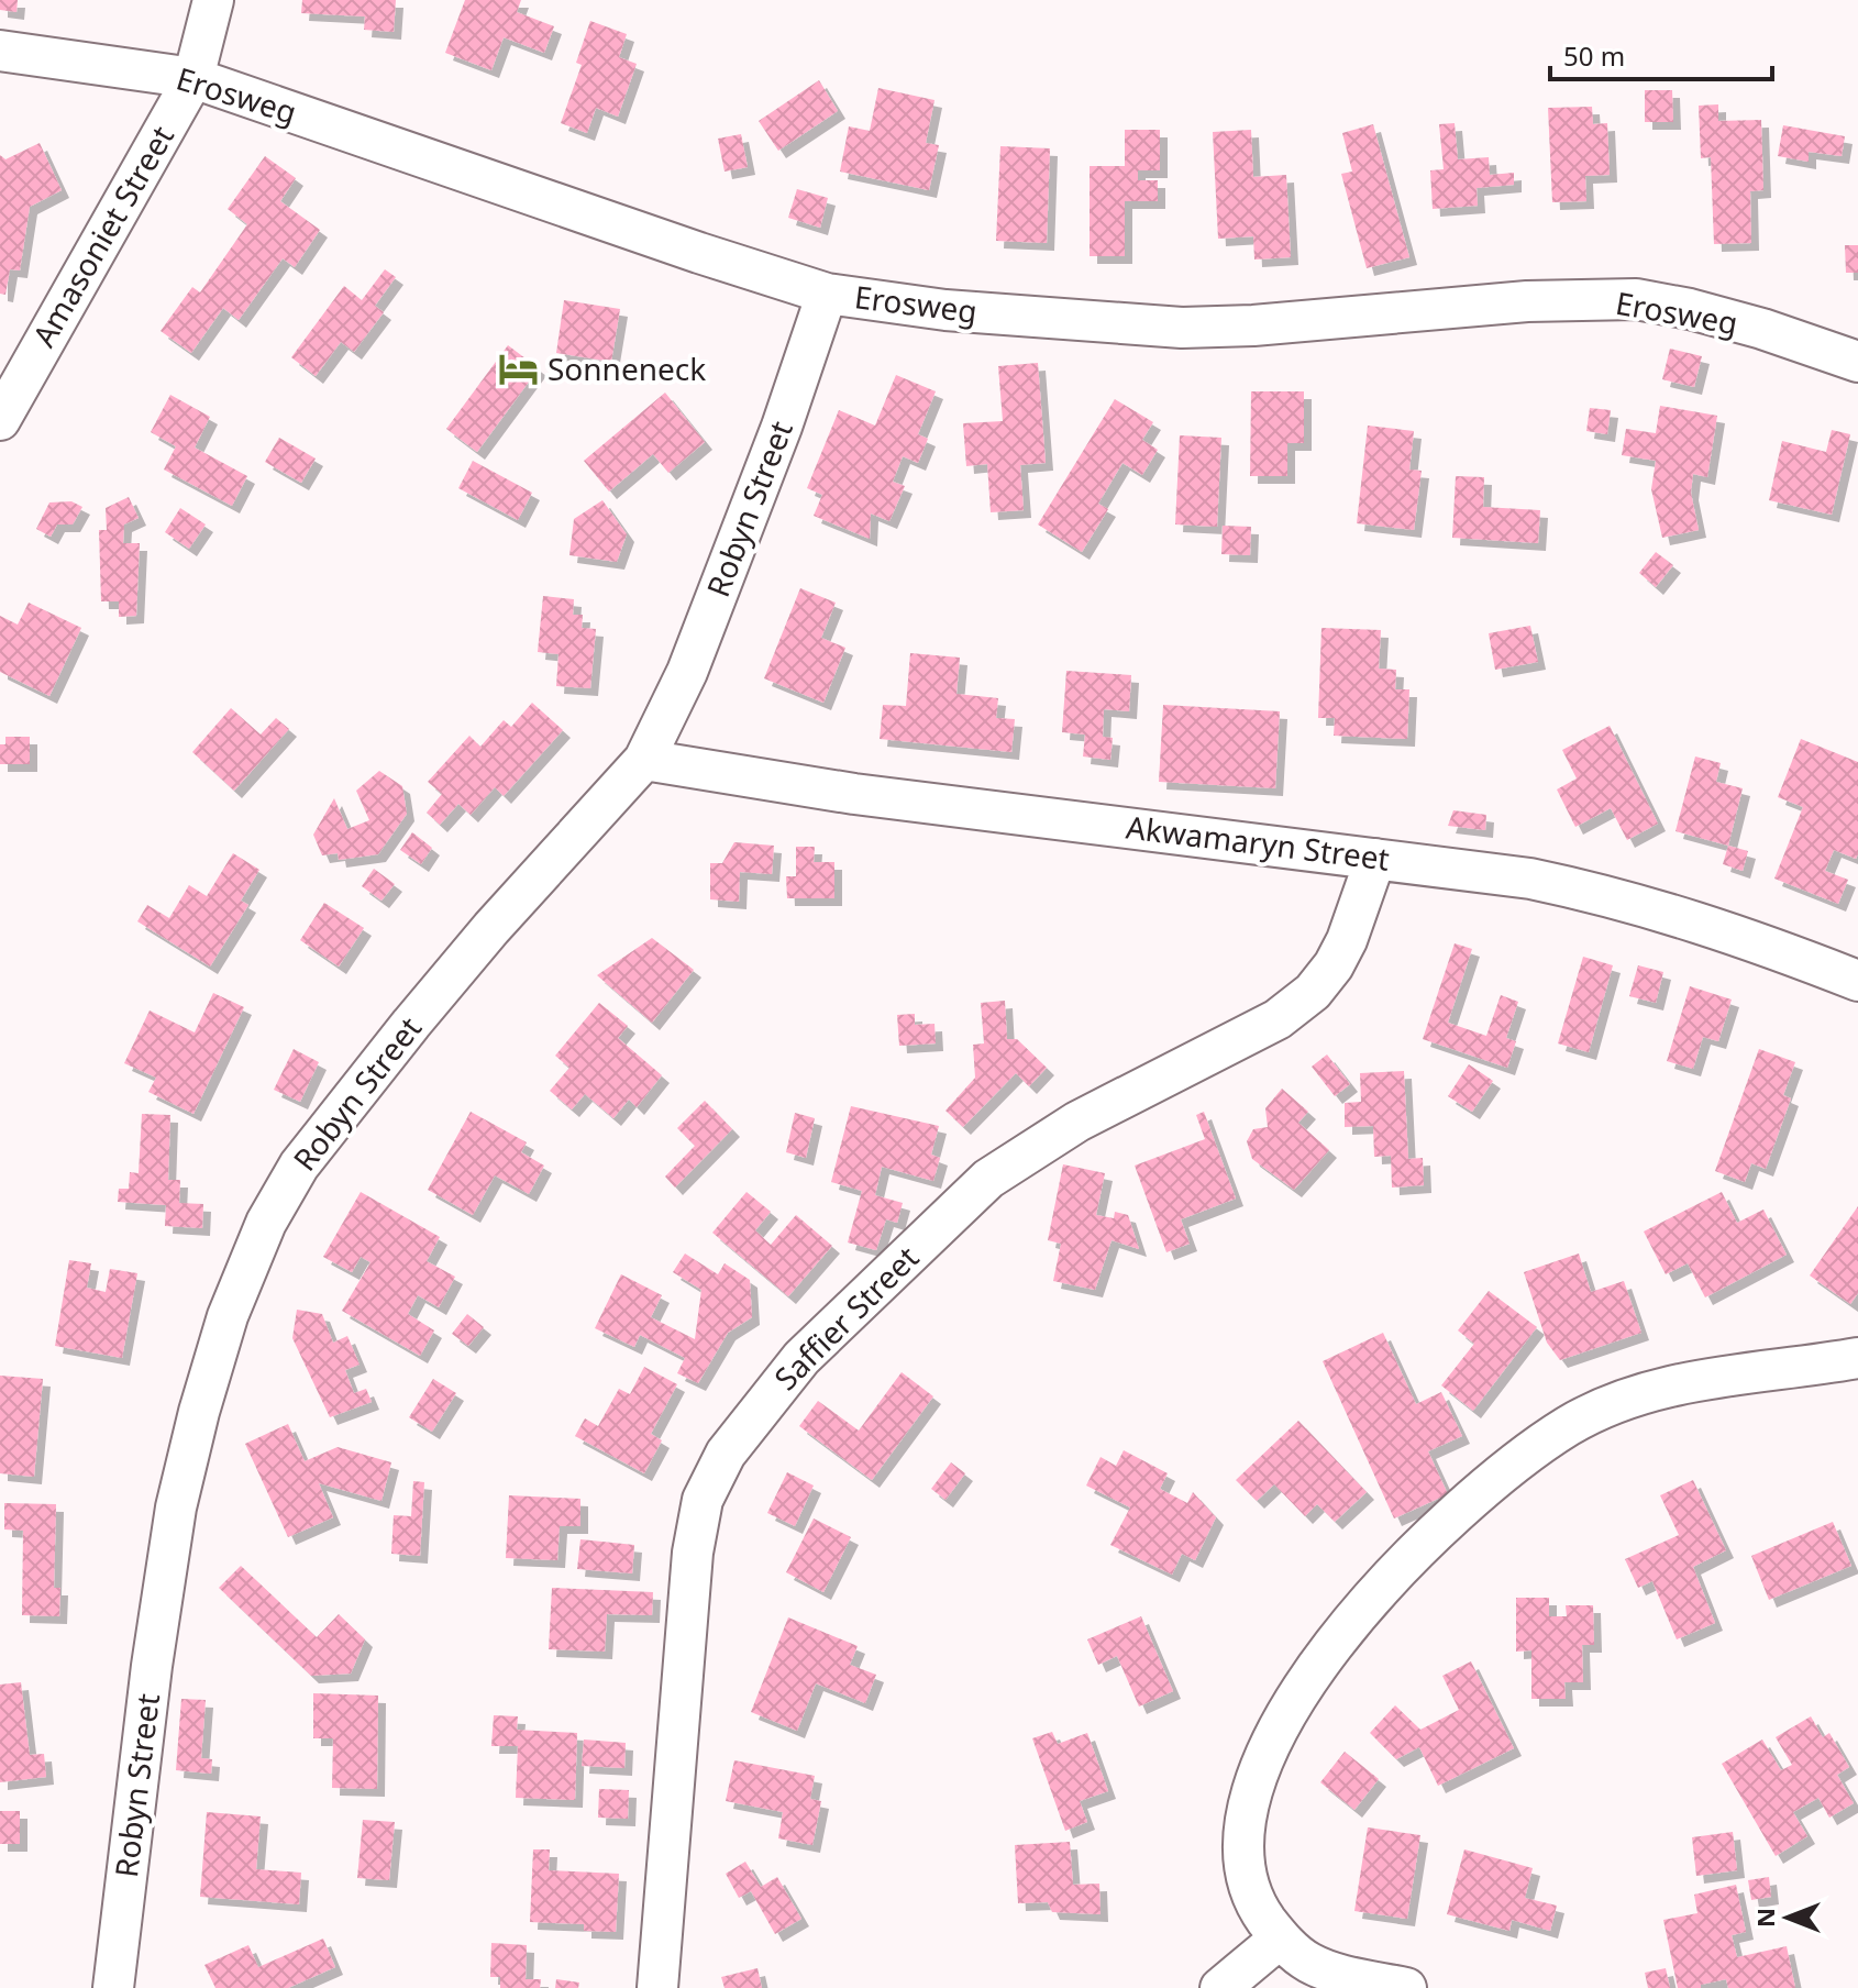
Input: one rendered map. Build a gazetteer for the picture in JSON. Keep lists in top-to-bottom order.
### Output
{
  "streets": {
    "street": [
      "Erosweg",
      "Amasoniet Street",
      "Robyn Street",
      "Akwamaryn Street",
      "Saffier Street"
    ]
  },
  "crossings": [
    ["Erosweg", "Amasoniet Street"],
    ["Erosweg", "Robyn Street"],
    ["Robyn Street", "Akwamaryn Street"],
    ["Akwamaryn Street", "Saffier Street"]
  ],
  "places": {
    "hotel": ["Sonneneck"]
  },
  "scale_bar": "50 m",
  "north": "left"
}
